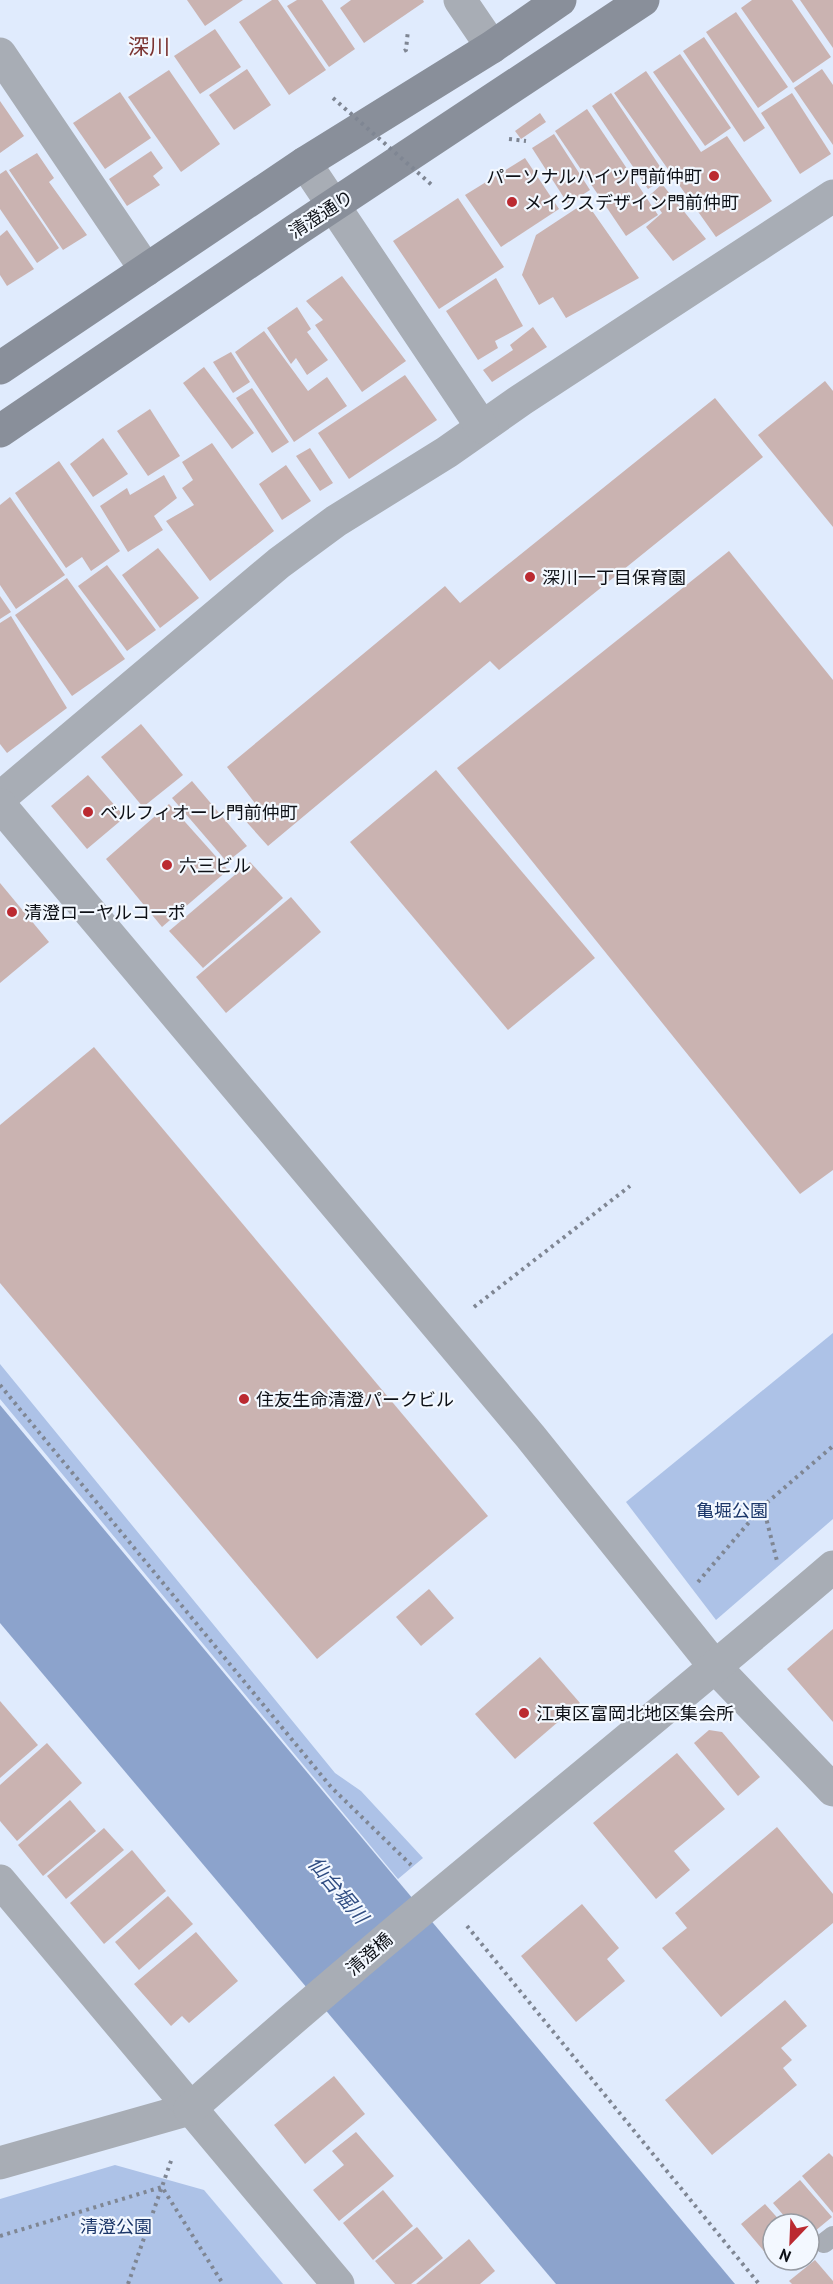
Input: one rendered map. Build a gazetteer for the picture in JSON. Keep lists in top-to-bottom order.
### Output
{
  "streets": {
    "main road": ["清澄通り"],
    "street": ["清澄橋"]
  },
  "districts": ["深川"],
  "water": ["仙台堀川"],
  "parks": ["亀堀公園", "清澄公園"],
  "places": [
    "パーソナルハイツ門前仲町",
    "メイクスデザイン門前仲町",
    "深川一丁目保育園",
    "ベルフィオーレ門前仲町",
    "六三ビル",
    "清澄ローヤルコーポ",
    "住友生命清澄パークビル",
    "江東区富岡北地区集会所"
  ],
  "north": "bottom left"
}
